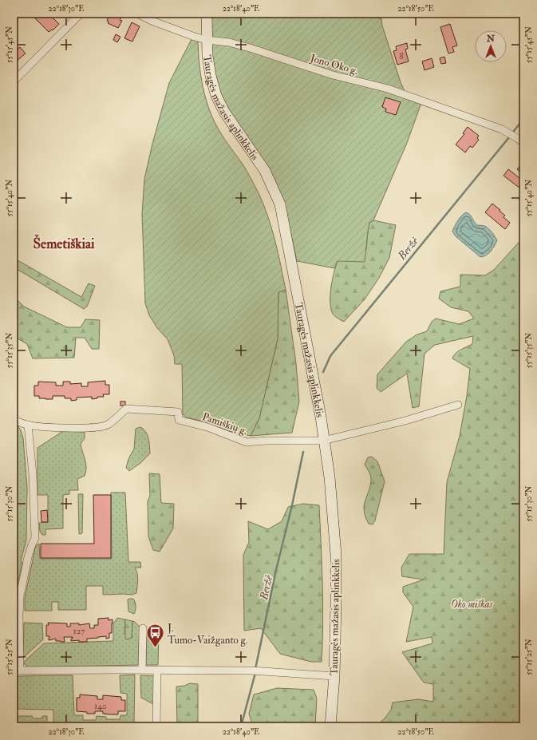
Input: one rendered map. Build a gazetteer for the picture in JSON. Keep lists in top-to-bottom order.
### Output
{
  "streets": {
    "main road": ["Tauragės mažasis aplinkkelis"],
    "street": ["Jono Oko g.", "Pamiškių g."]
  },
  "crossings": [
    ["Jono Oko g.", "Tauragės mažasis aplinkkelis"],
    ["Tauragės mažasis aplinkkelis", "Pamiškių g."]
  ],
  "districts": ["Šemetiškiai"],
  "water": ["Beržė"],
  "parks": ["Oko miškas"],
  "places": {
    "bus stop": ["J. Tumo-Vaižganto g."]
  },
  "house_numbers": ["8", "127", "140"],
  "north": "top",
  "coordinates": [
    "22°18'30\"E",
    "22°18'40\"E",
    "22°18'50\"E",
    "55°15'45\"N",
    "55°15'40\"N",
    "55°15'35\"N",
    "55°15'30\"N",
    "55°15'25\"N"
  ]
}
